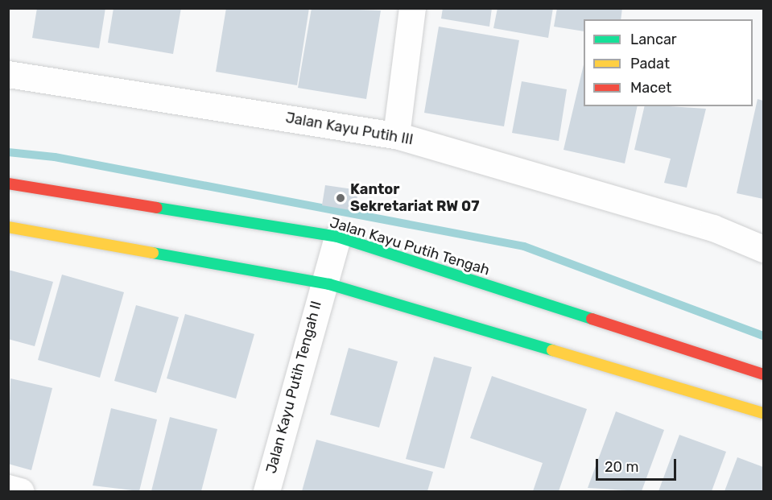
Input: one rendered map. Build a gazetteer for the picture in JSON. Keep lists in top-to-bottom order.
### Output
{
  "streets": {
    "street": ["Jalan Kayu Putih III", "Jalan Kayu Putih Tengah", "Jalan Kayu Putih Tengah II"]
  },
  "crossings": [
    ["Jalan Kayu Putih Tengah", "Jalan Kayu Putih Tengah II"]
  ],
  "places": ["Kantor Sekretariat RW 07"],
  "legend": ["Lancar", "Padat", "Macet"],
  "scale_bar": "20 m"
}
